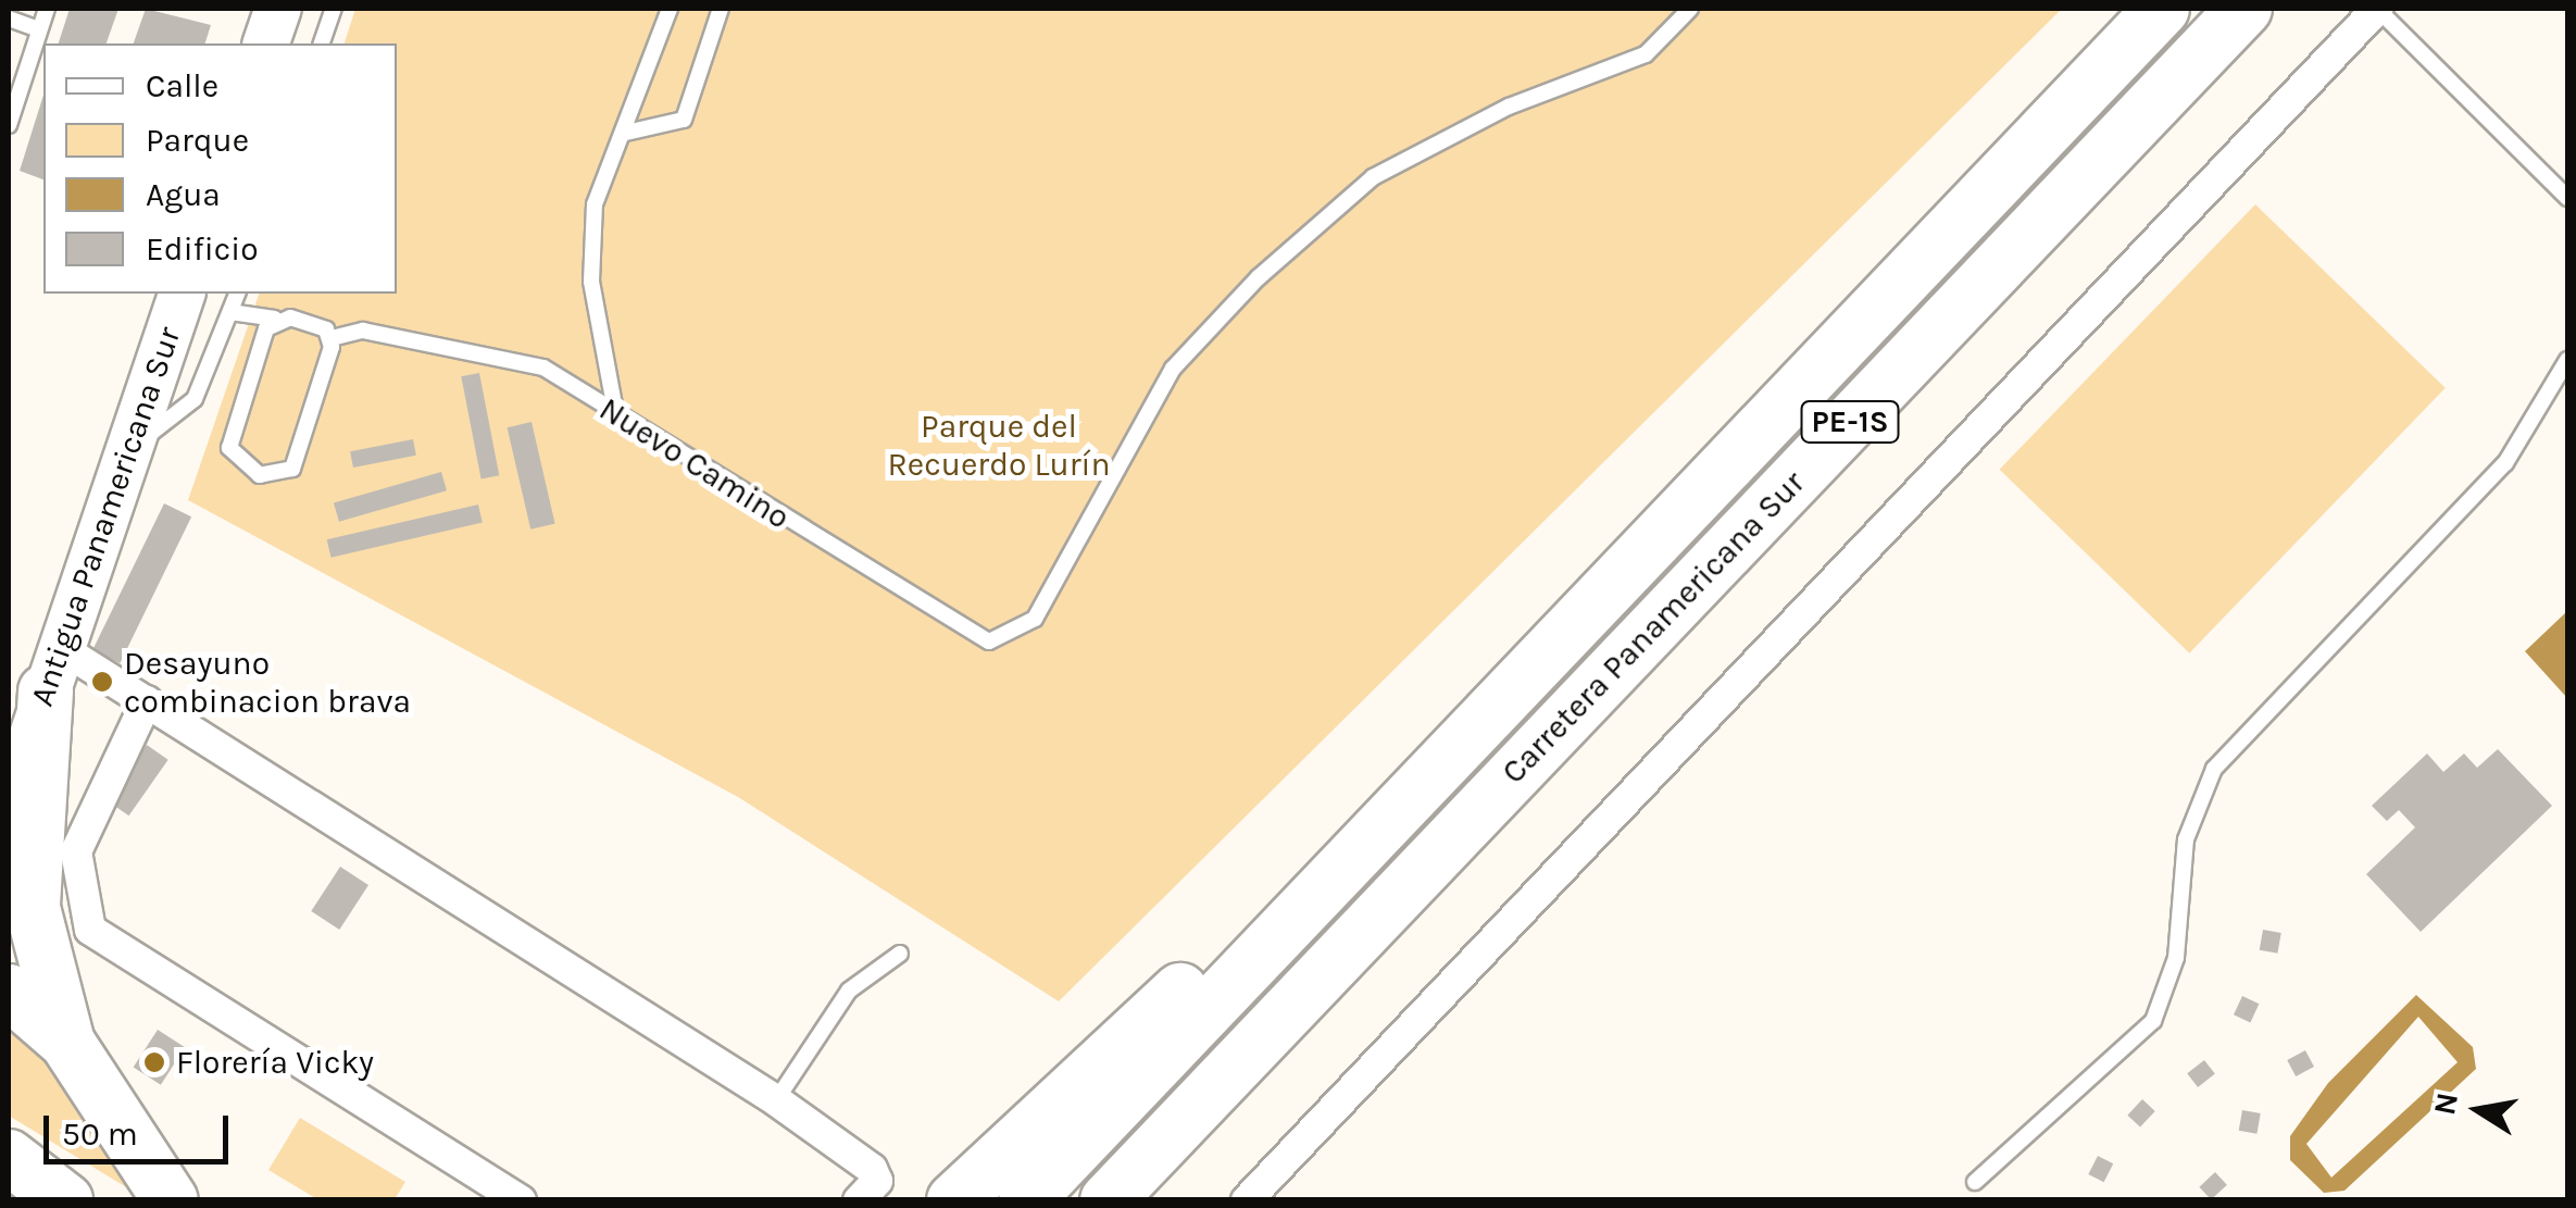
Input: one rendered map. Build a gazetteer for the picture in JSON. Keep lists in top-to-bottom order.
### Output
{
  "streets": {
    "highway": ["PE-1S", "Carretera Panamericana Sur"],
    "main road": ["Antigua Panamericana Sur"],
    "lane": ["Nuevo Camino"]
  },
  "parks": ["Parque del Recuerdo Lurín"],
  "places": ["Desayuno combinacion brava", "Florería Vicky"],
  "legend": [
    "Calle",
    "Parque",
    "Agua",
    "Edificio"
  ],
  "scale_bar": "50 m",
  "north": "left"
}
